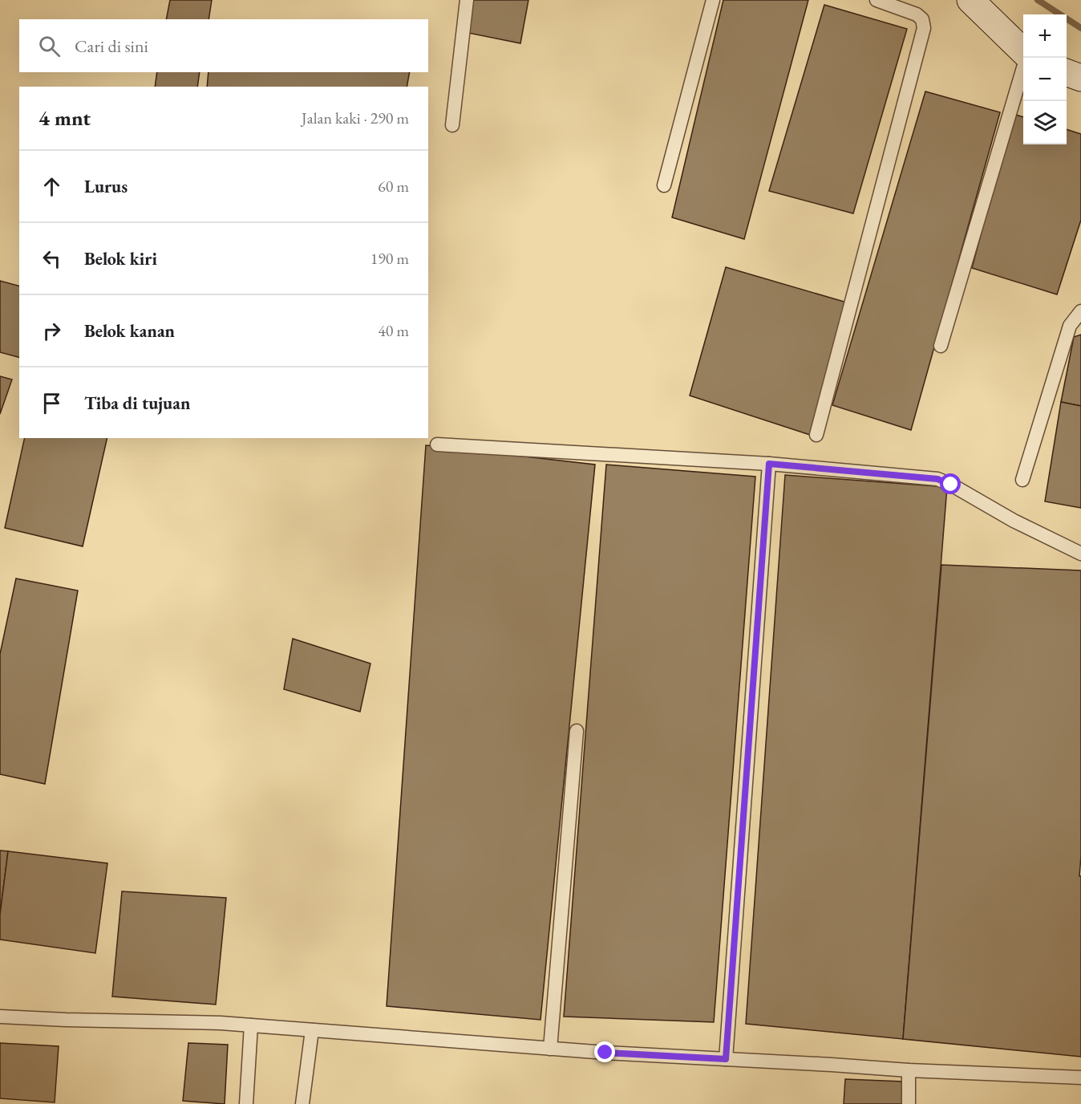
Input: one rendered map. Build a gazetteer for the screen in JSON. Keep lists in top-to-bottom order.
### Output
{
  "page": {
    "map_buttons": ["+", "−"],
    "search": "Cari di sini",
    "heading": ["4 mnt", "Jalan kaki · 290 m"],
    "list": [
      ["Lurus", "60 m"],
      ["Belok kiri", "190 m"],
      ["Belok kanan", "40 m"],
      "Tiba di tujuan"
    ]
  }
}
